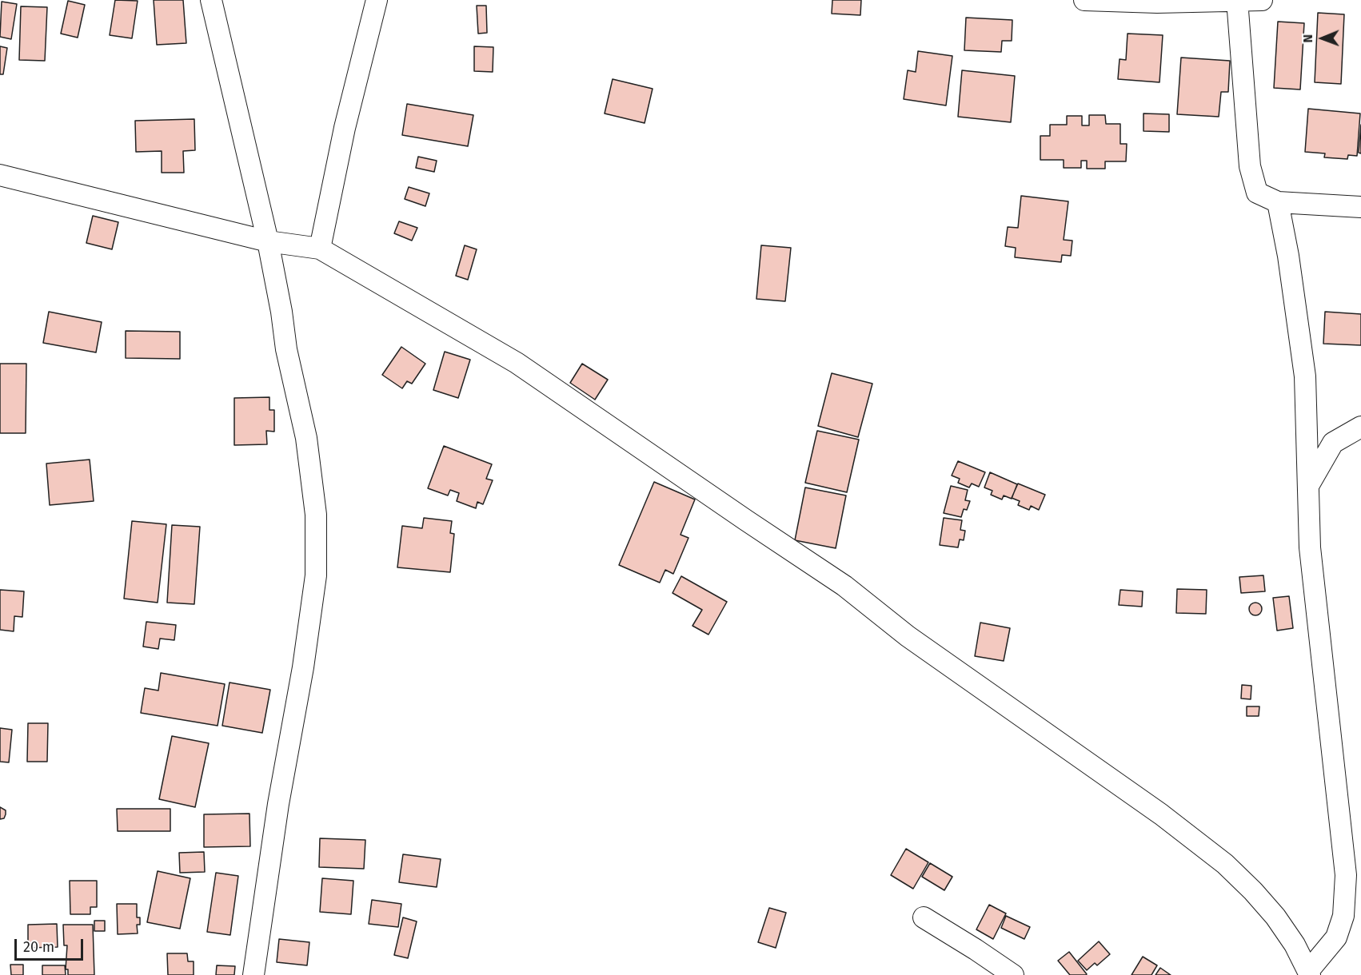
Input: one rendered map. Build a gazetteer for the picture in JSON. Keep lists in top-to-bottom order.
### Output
{
  "scale_bar": "20 m",
  "north": "left"
}
